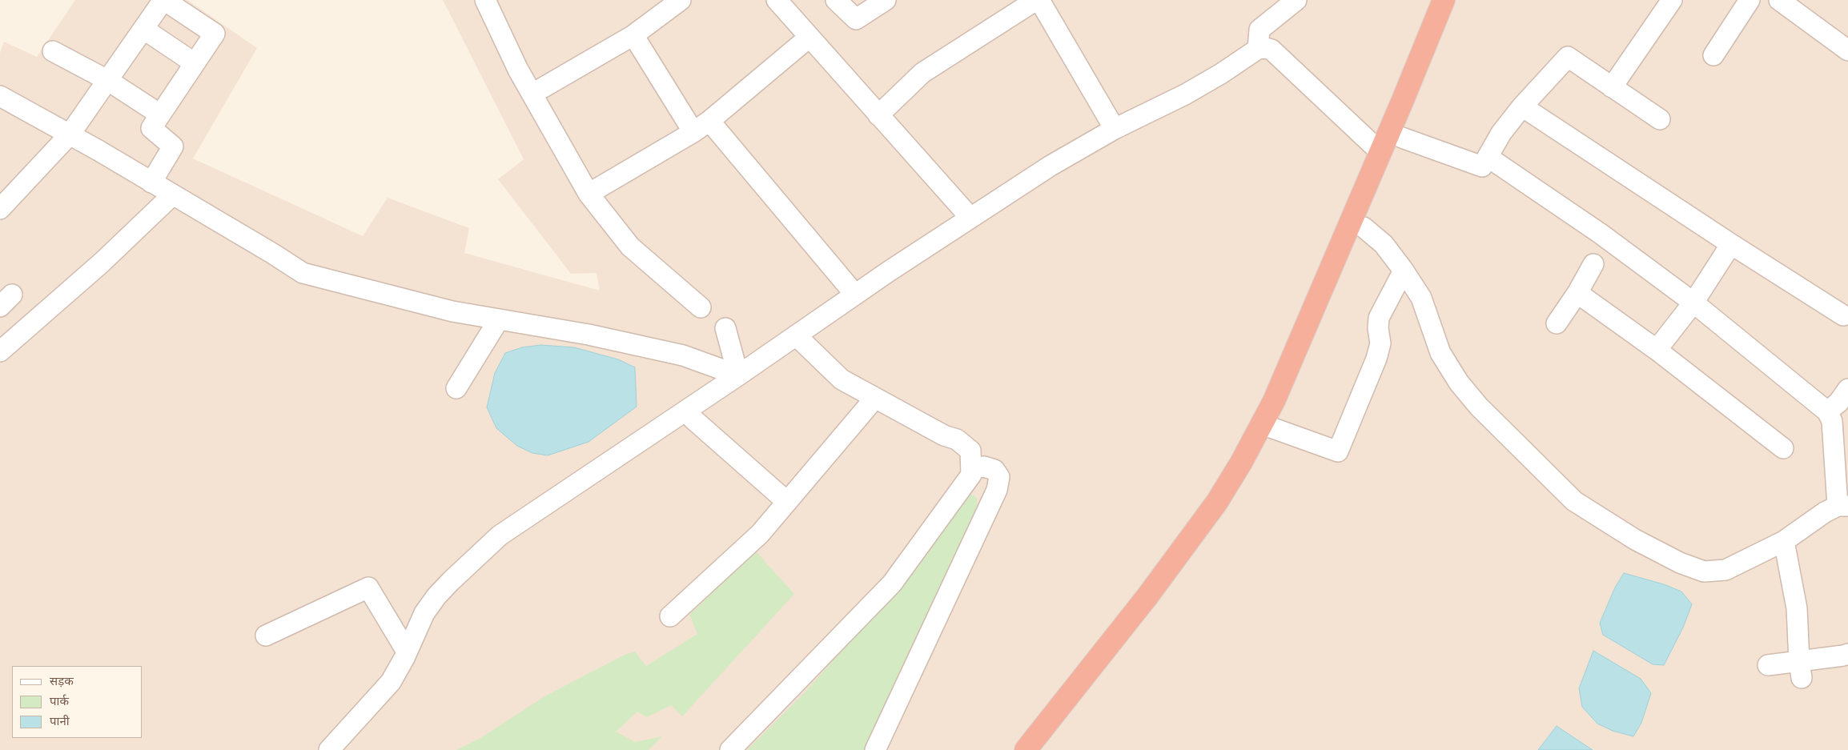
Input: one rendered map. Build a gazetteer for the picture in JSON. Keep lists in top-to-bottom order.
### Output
{
  "legend": ["सड़क", "पार्क", "पानी"]
}
